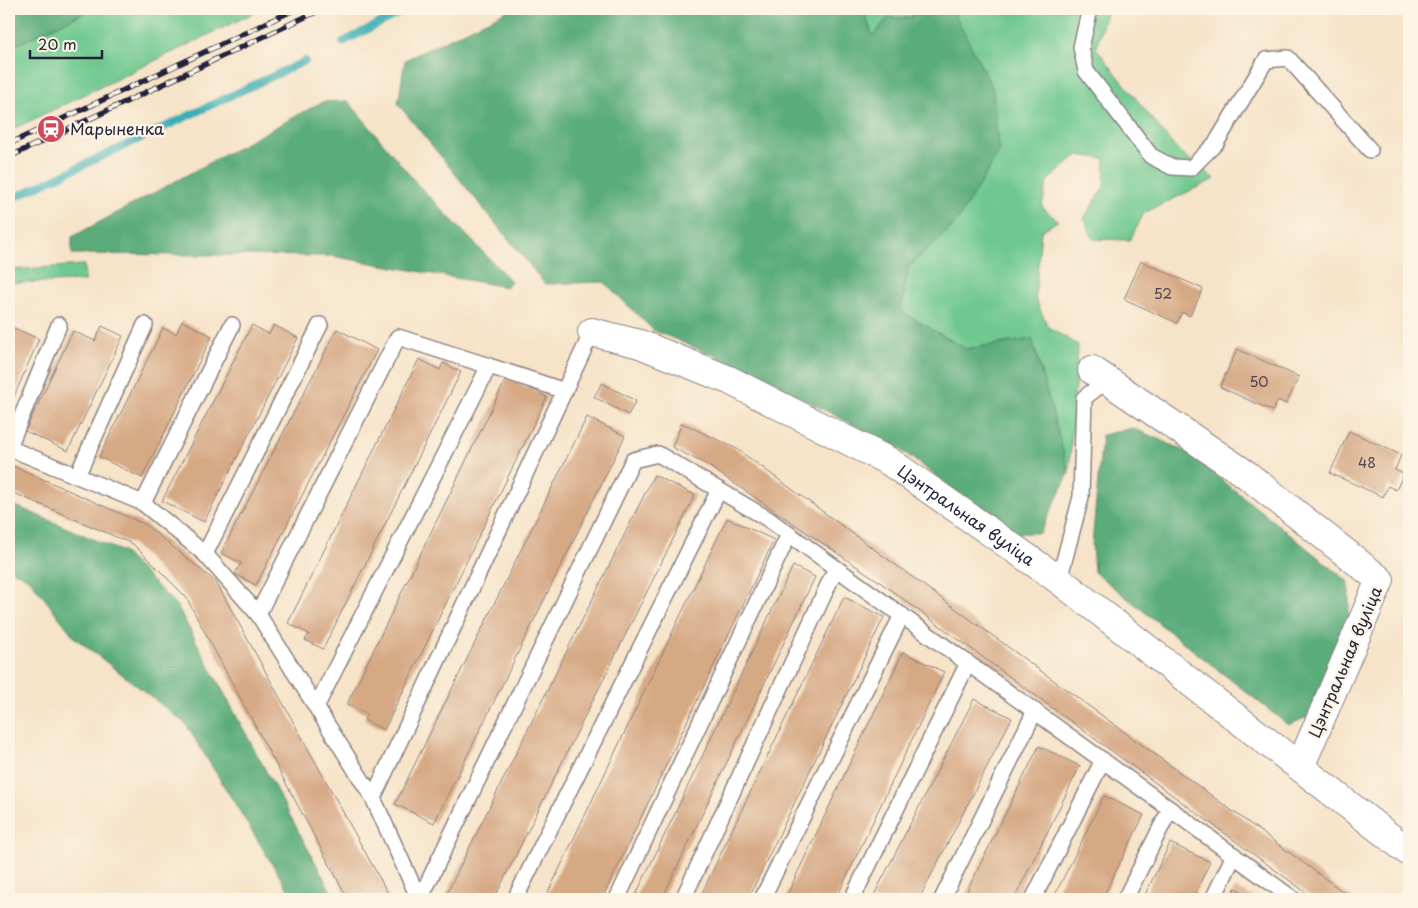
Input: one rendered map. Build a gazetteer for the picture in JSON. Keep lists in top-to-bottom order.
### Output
{
  "streets": {
    "street": ["Цэнтральная вуліца"]
  },
  "places": {
    "station": ["Марыненка"]
  },
  "house_numbers": ["52", "50", "48"],
  "scale_bar": "20 m"
}
